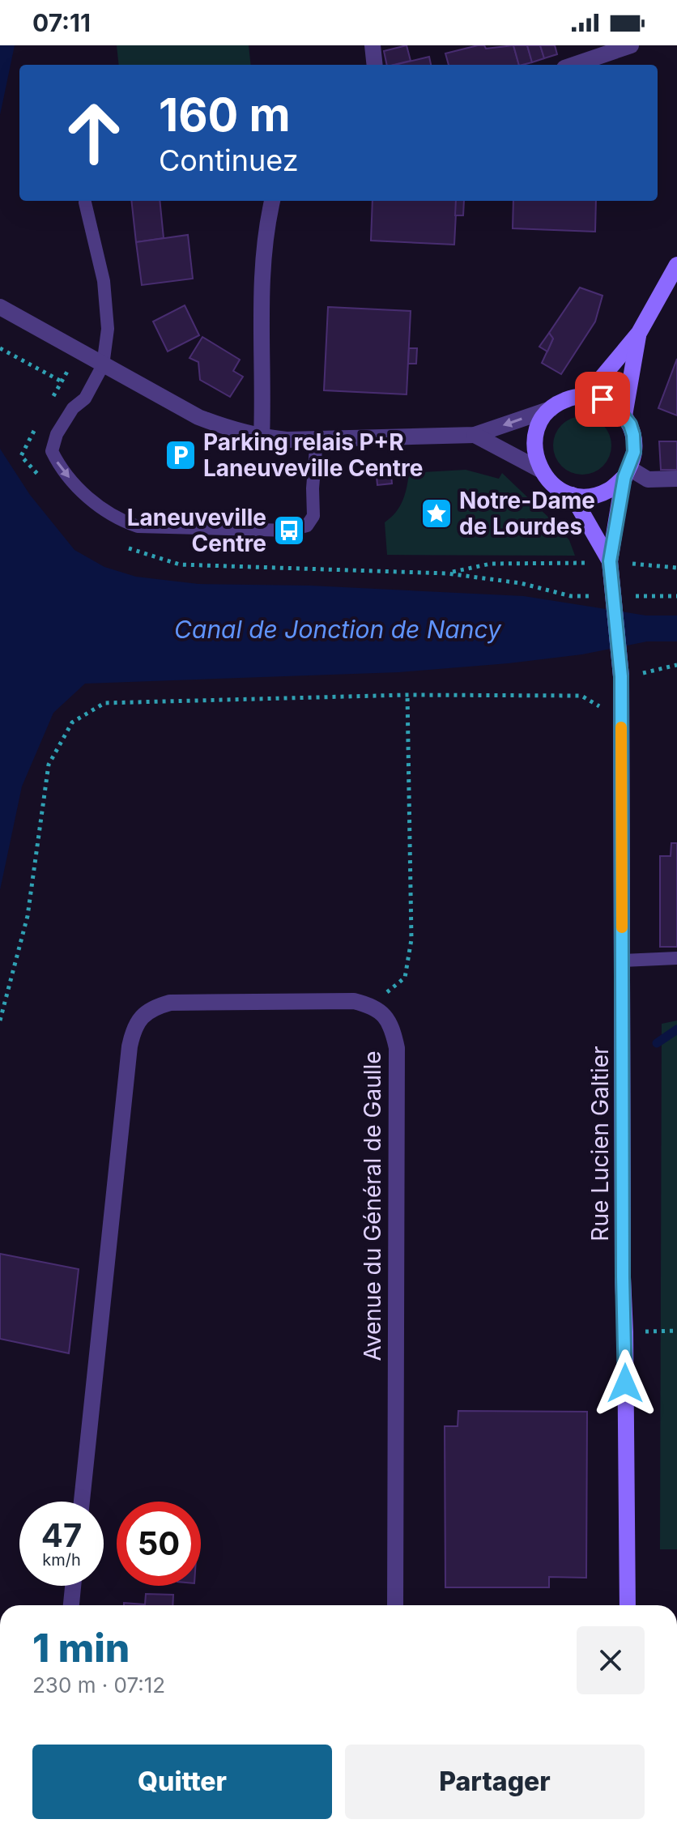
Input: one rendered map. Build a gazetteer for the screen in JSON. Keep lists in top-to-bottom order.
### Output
{
  "streets": {
    "main road": ["Rue Lucien Galtier"],
    "street": ["Avenue du Général de Gaulle"]
  },
  "water": ["Canal de Jonction de Nancy"],
  "places": {
    "parking": ["Parking relais P+R Laneuveville Centre"],
    "place": ["Notre-Dame de Lourdes"],
    "bus stop": ["Laneuveville Centre"]
  },
  "page": {
    "status": "07:11",
    "turn": ["160 m", "Continuez"],
    "speed": "47 km/h",
    "limit": "50",
    "heading": ["1 min", "230 m · 07:12"],
    "buttons": ["Quitter", "Partager"]
  }
}
